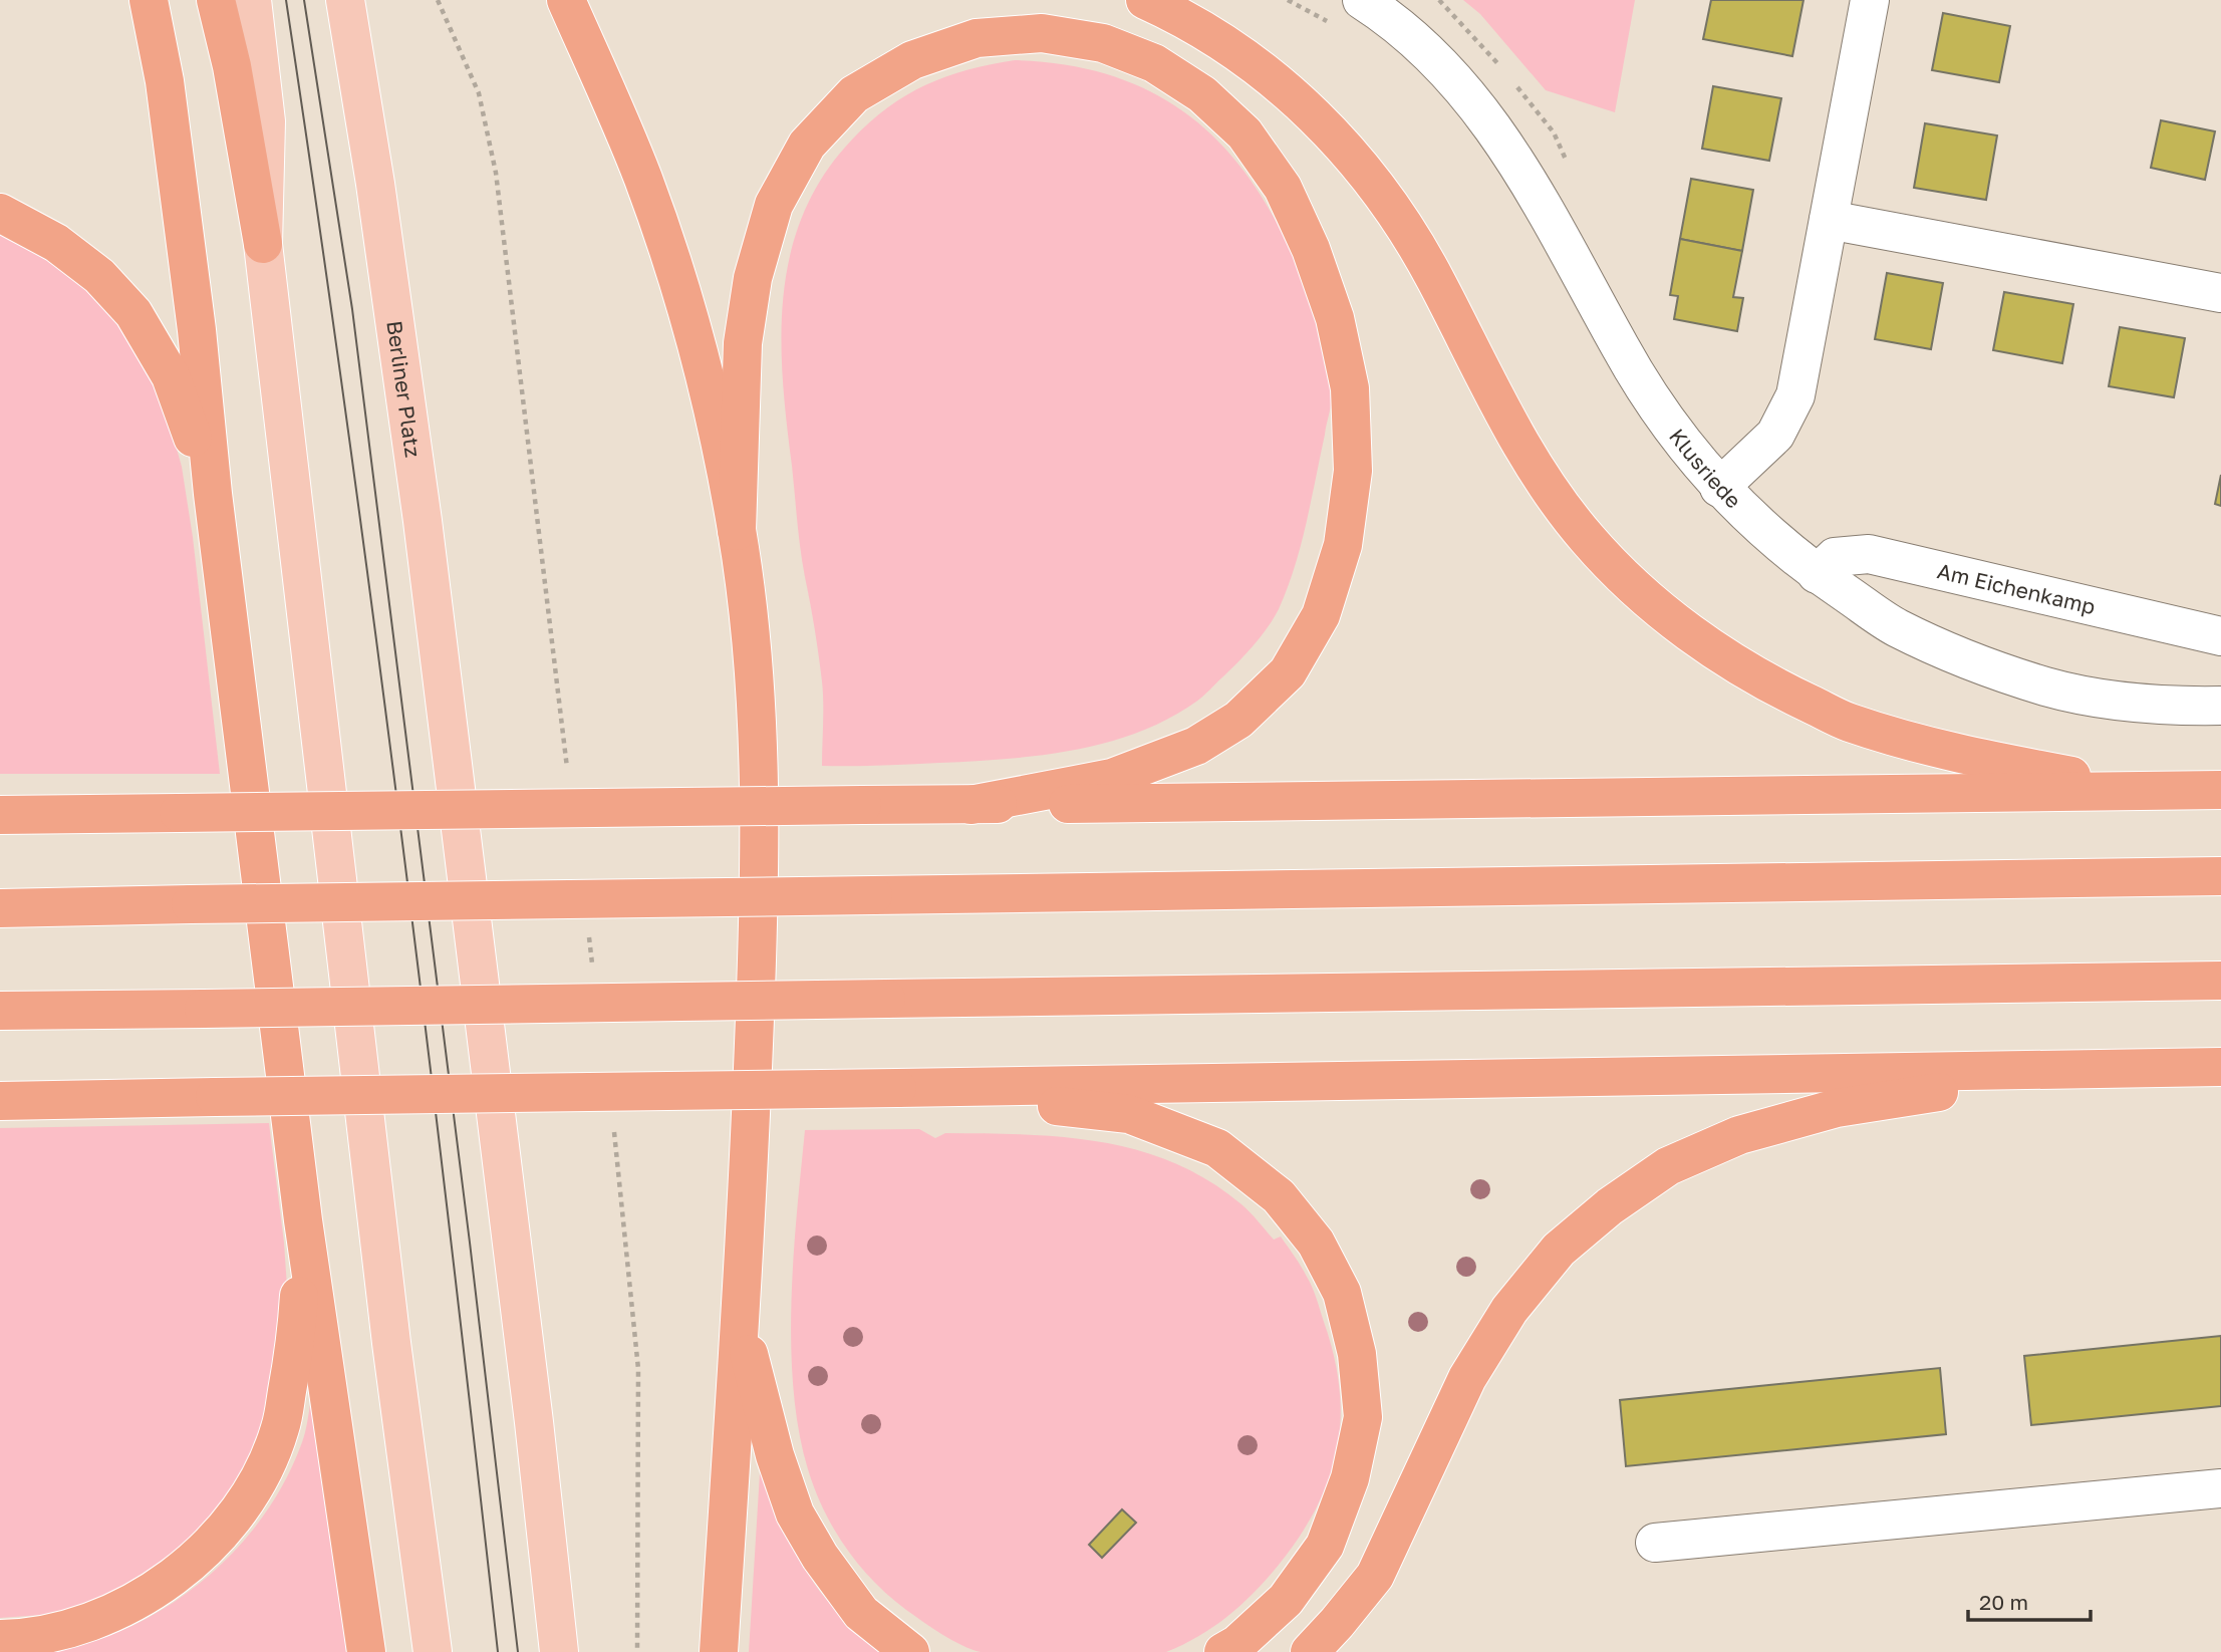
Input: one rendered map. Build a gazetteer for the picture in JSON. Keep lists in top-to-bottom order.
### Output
{
  "streets": {
    "main road": ["Berliner Platz"],
    "street": ["Klusriede", "Am Eichenkamp"]
  },
  "crossings": [
    ["Klusriede", "Am Eichenkamp"]
  ],
  "scale_bar": "20 m"
}
